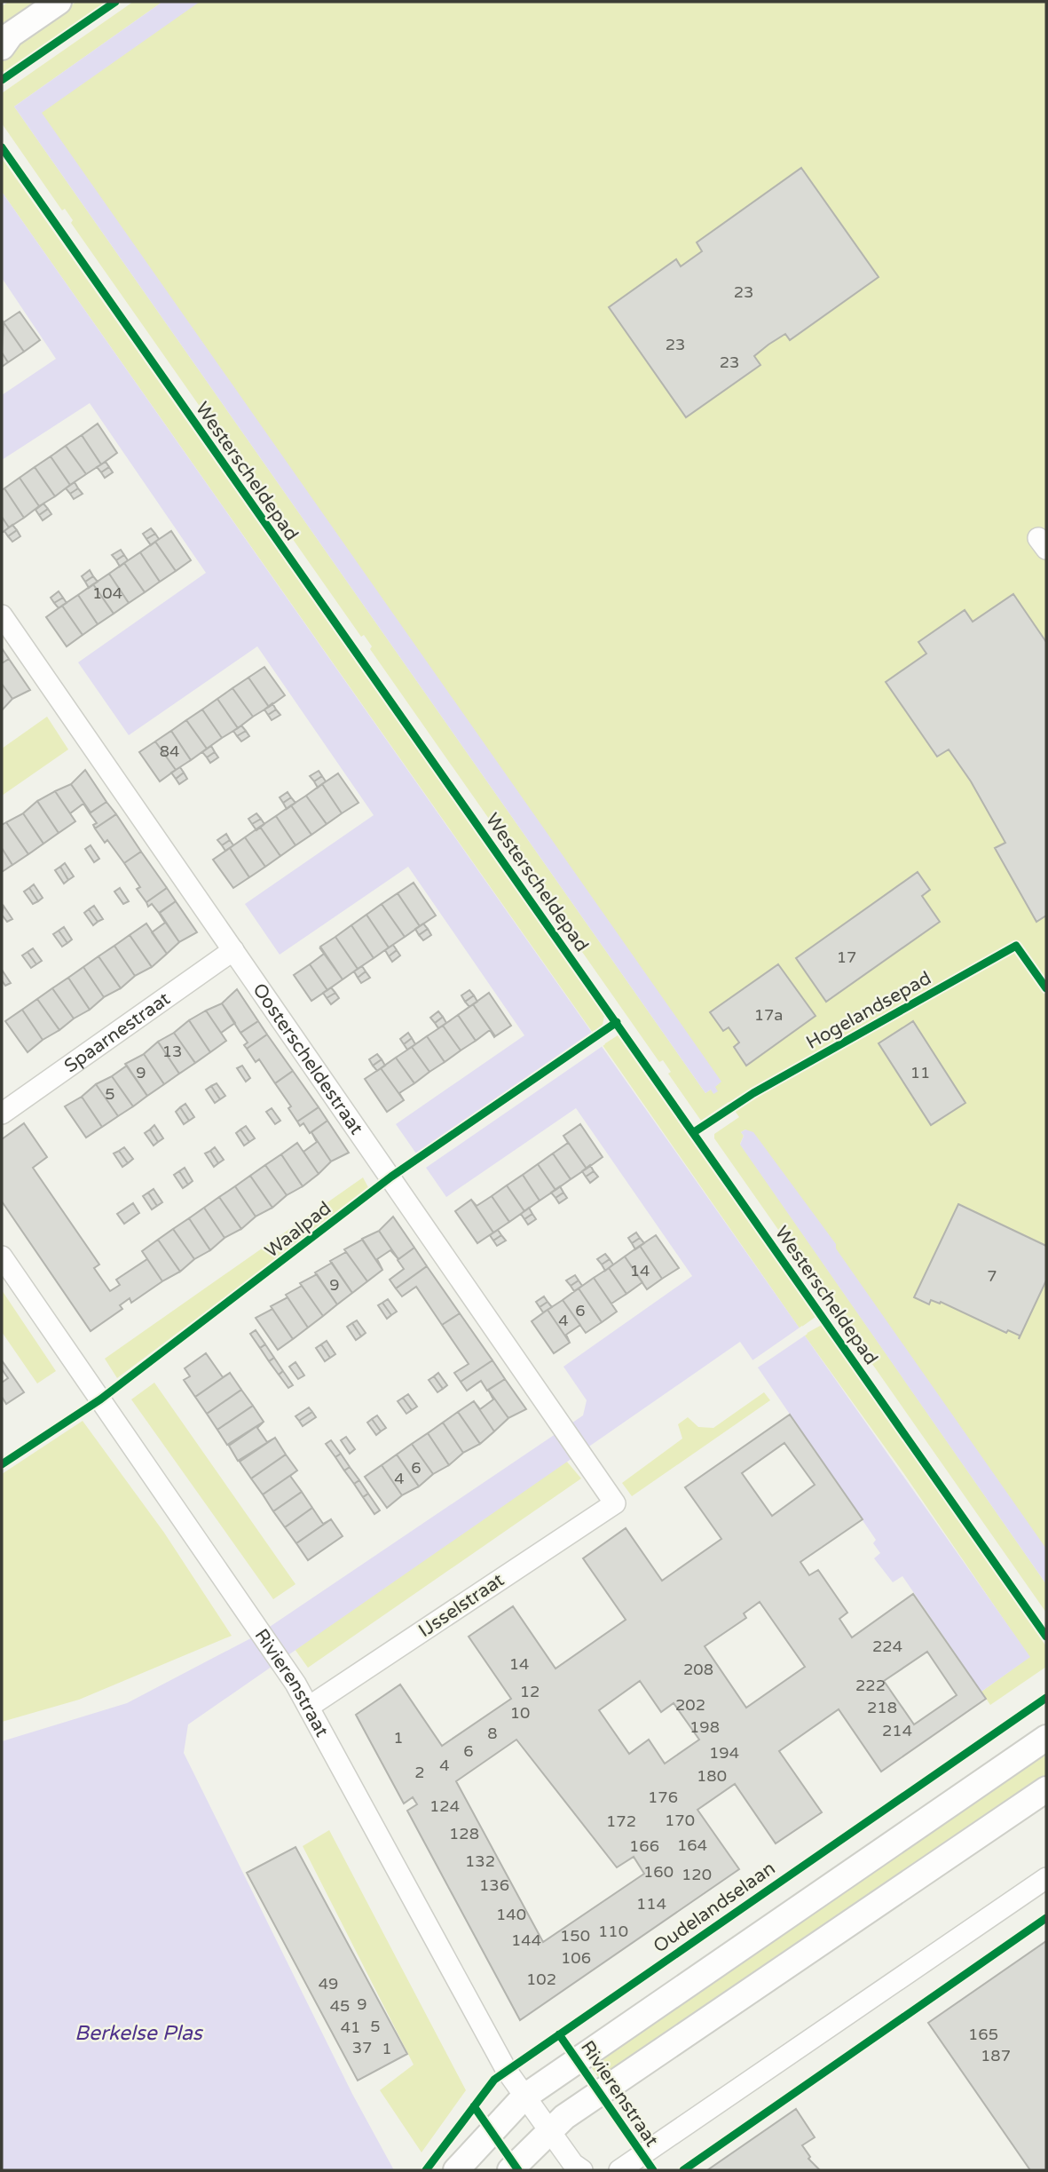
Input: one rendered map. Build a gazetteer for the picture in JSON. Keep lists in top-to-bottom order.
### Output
{
  "streets": {
    "street": [
      "Spaarnestraat",
      "Oosterscheldestraat",
      "IJsselstraat",
      "Rivierenstraat"
    ],
    "cycle path": [
      "Westerscheldepad",
      "Hogelandsepad",
      "Waalpad",
      "Oudelandselaan"
    ]
  },
  "crossings": [
    ["Spaarnestraat", "Oosterscheldestraat"],
    ["Oosterscheldestraat", "IJsselstraat"],
    ["IJsselstraat", "Rivierenstraat"]
  ],
  "water": ["Berkelse Plas"],
  "house_numbers": [
    "23",
    "23",
    "23",
    "104",
    "84",
    "17",
    "17a",
    "13",
    "9",
    "11",
    "5",
    "14",
    "7",
    "9",
    "6",
    "4",
    "6",
    "4",
    "224",
    "14",
    "208",
    "222",
    "12",
    "202",
    "218",
    "10",
    "198",
    "214",
    "8",
    "1",
    "6",
    "194",
    "4",
    "2",
    "180",
    "176",
    "124",
    "170",
    "172",
    "128",
    "164",
    "166",
    "132",
    "160",
    "120",
    "136",
    "114",
    "140",
    "110",
    "150",
    "144",
    "106",
    "102",
    "49",
    "9",
    "45",
    "5",
    "41",
    "165",
    "37",
    "1",
    "187"
  ]
}
